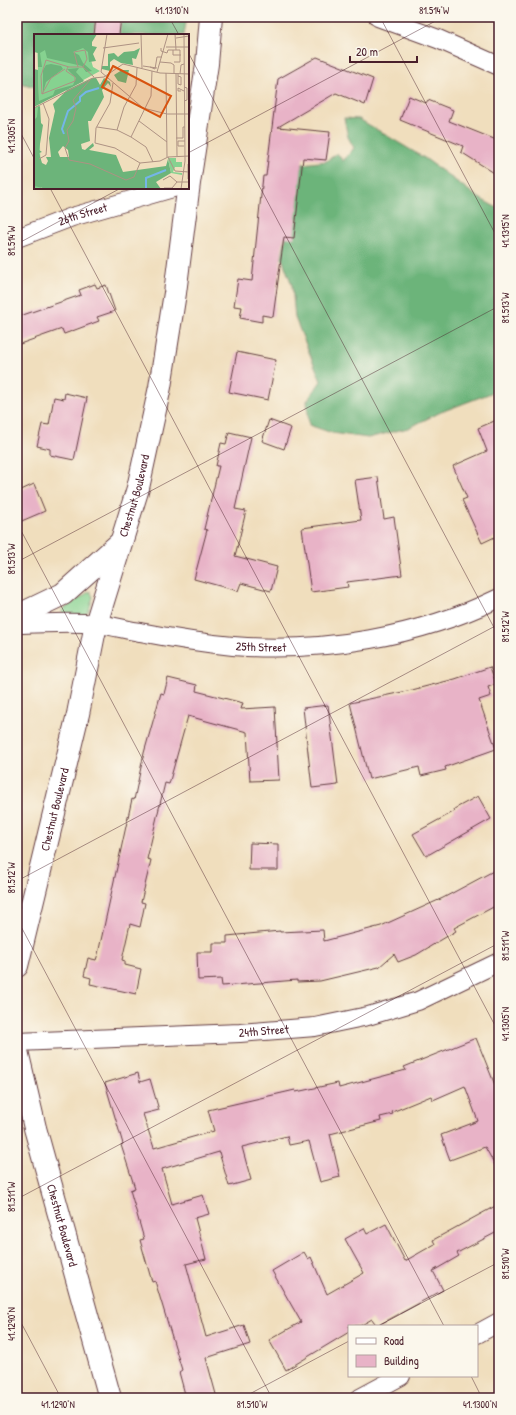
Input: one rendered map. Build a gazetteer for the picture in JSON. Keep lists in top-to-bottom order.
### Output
{
  "streets": {
    "street": [
      "26th Street",
      "Chestnut Boulevard",
      "25th Street",
      "24th Street"
    ]
  },
  "crossings": [
    ["Chestnut Boulevard", "25th Street"]
  ],
  "legend": ["Road", "Building"],
  "scale_bar": "20 m",
  "coordinates": [
    "41.1310°N",
    "81.514°W",
    "41.1305°N",
    "41.1315°N",
    "81.513°W",
    "81.512°W",
    "81.511°W",
    "81.510°W",
    "41.1290°N",
    "41.1300°N"
  ]
}
